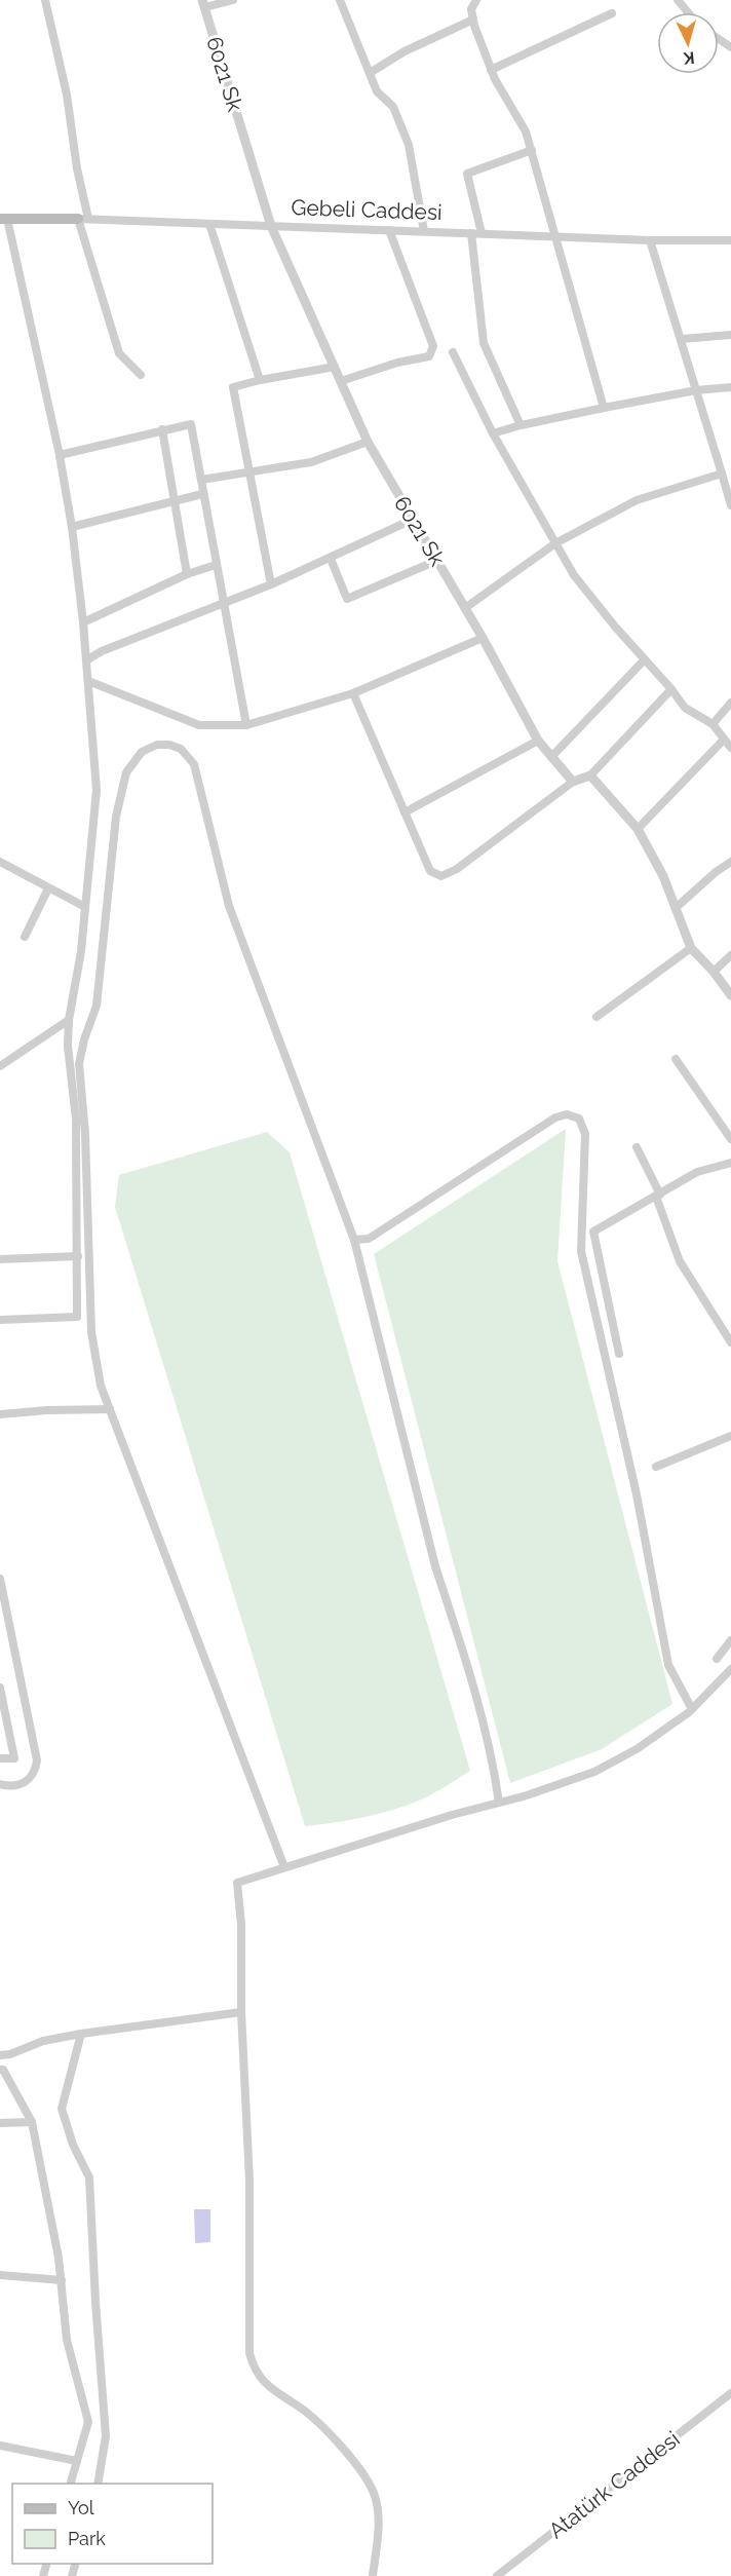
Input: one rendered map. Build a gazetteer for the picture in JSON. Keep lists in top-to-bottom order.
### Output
{
  "streets": {
    "main road": ["Gebeli Caddesi"],
    "street": ["6021 Sk", "Atatürk Caddesi"]
  },
  "crossings": [
    ["6021 Sk", "Gebeli Caddesi"]
  ],
  "legend": ["Yol", "Park"],
  "north": "bottom"
}
